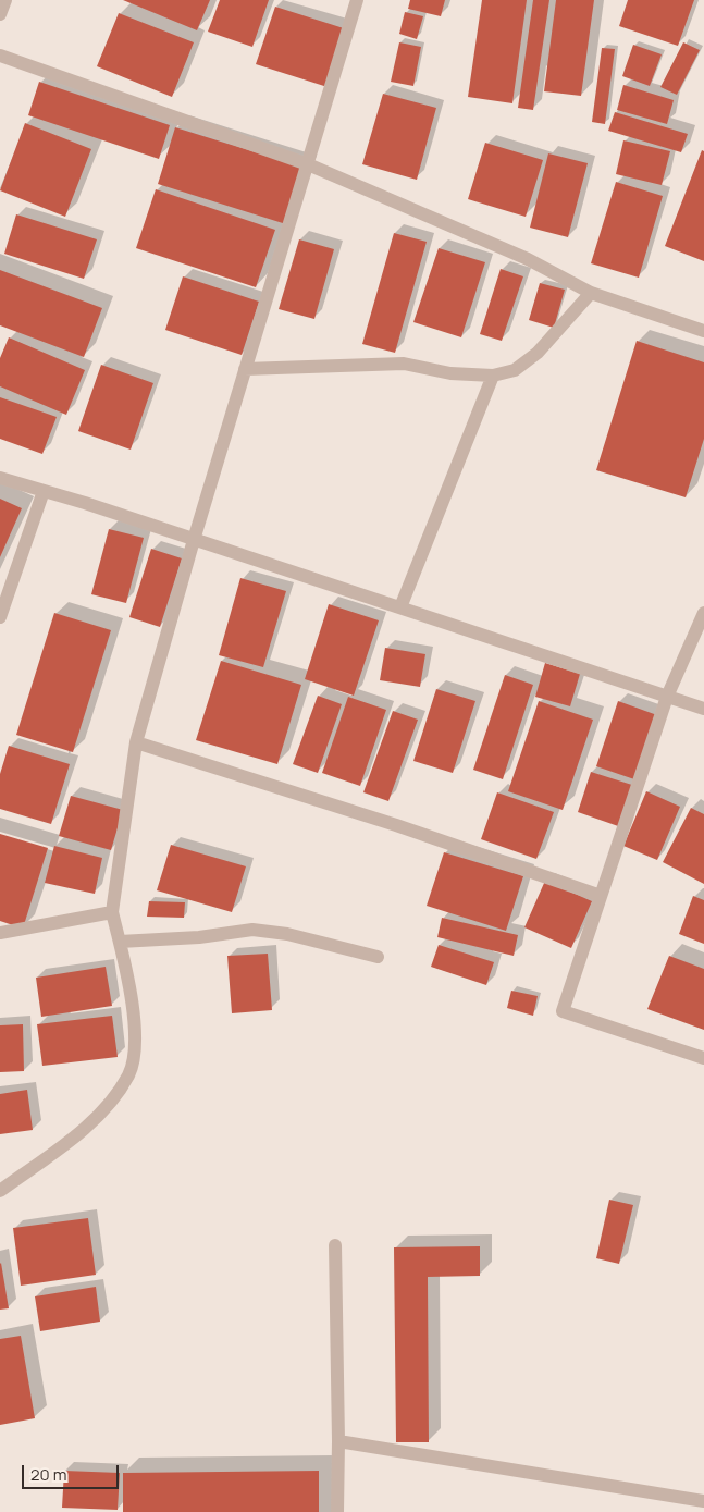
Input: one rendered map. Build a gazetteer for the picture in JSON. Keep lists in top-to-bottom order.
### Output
{
  "scale_bar": "20 m"
}
